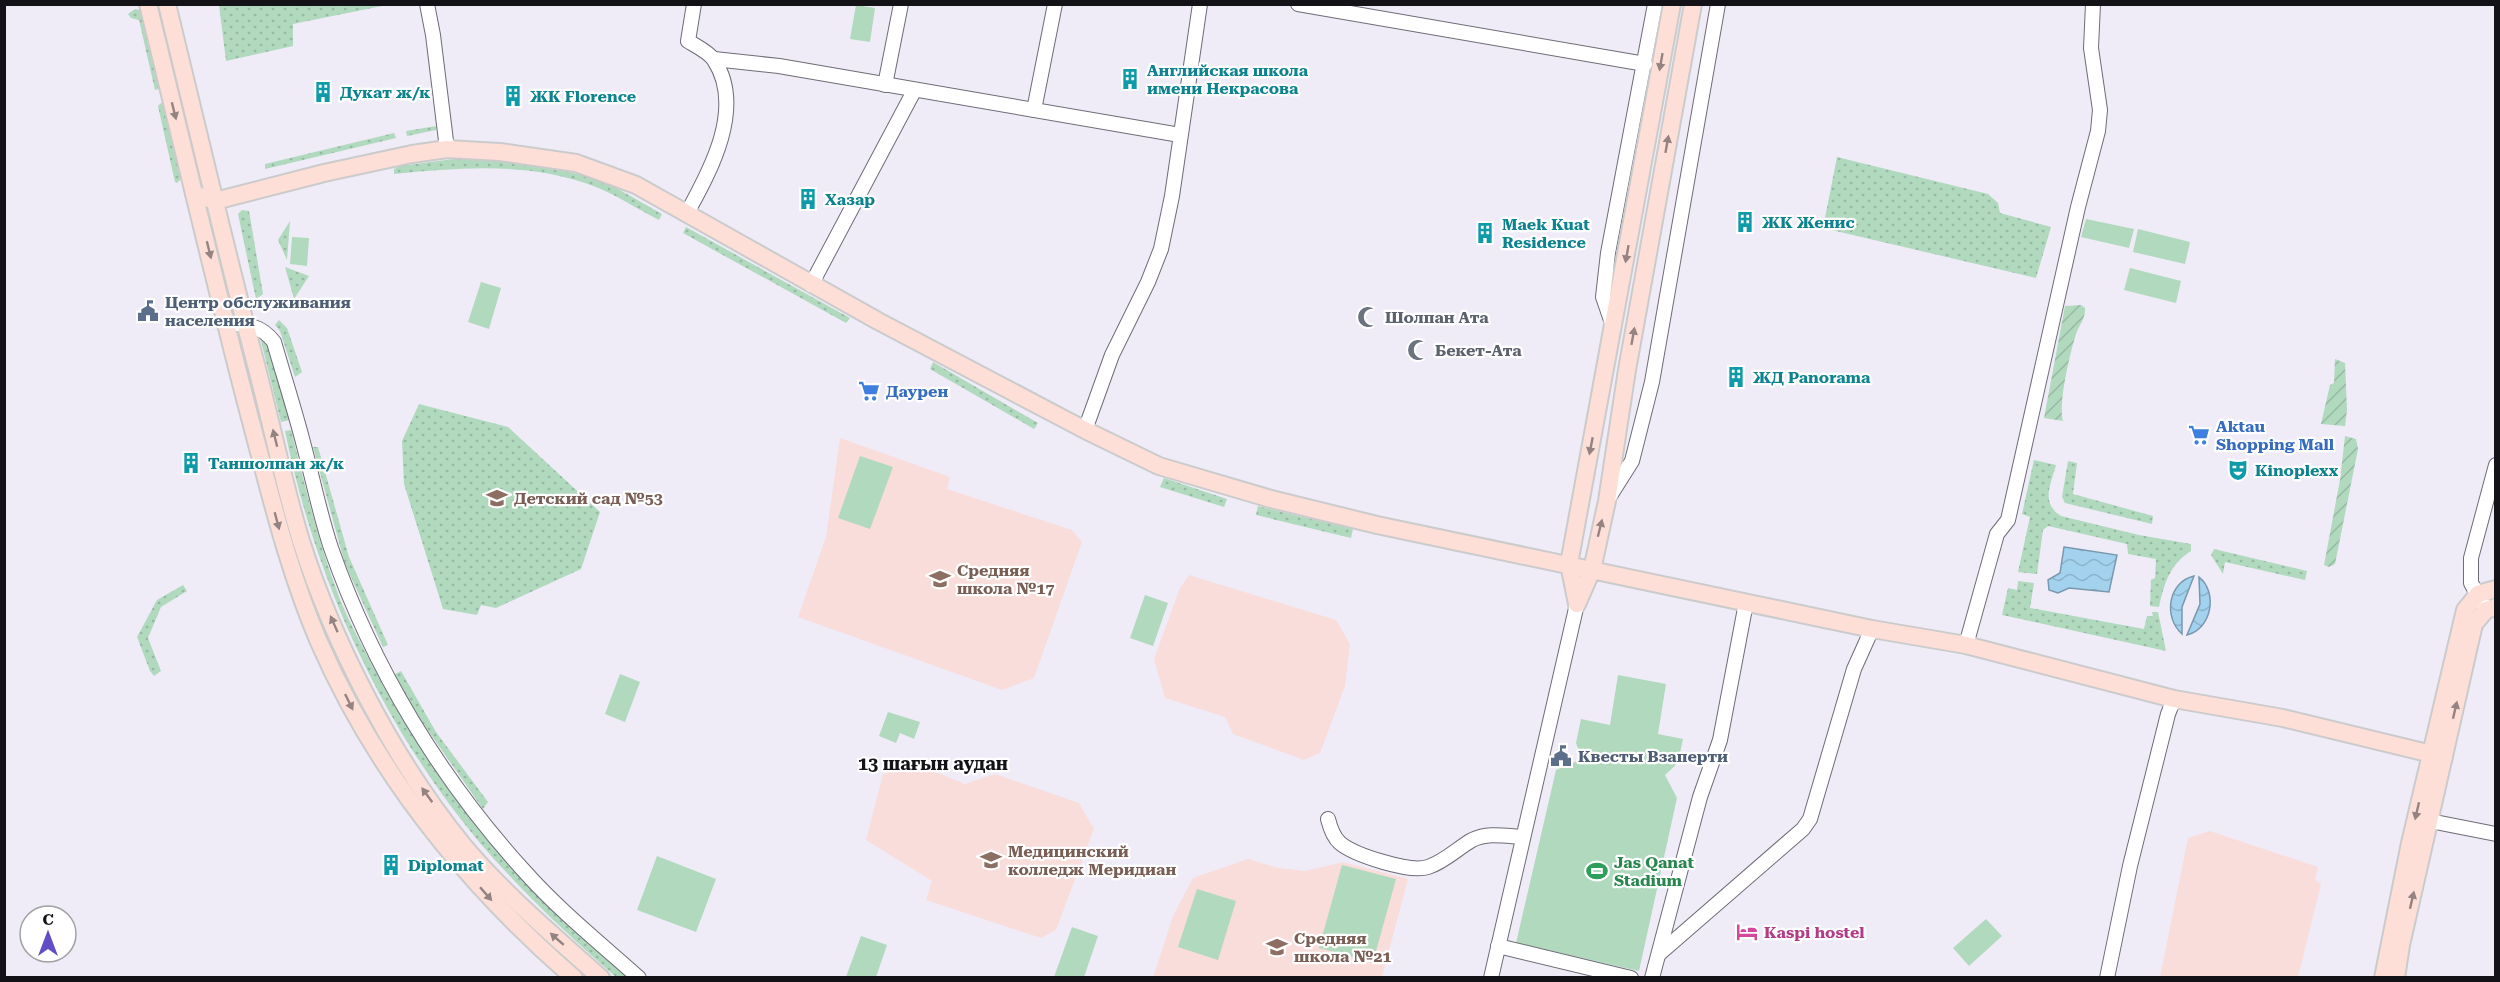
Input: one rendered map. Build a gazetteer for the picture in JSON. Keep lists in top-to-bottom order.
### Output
{
  "districts": ["13 шағын аудан"],
  "places": {
    "building": [
      "Английская школа имени Некрасова",
      "Дукат ж/к",
      "ЖК Florence",
      "Хазар",
      "ЖК Женис",
      "Maek Kuat Residence",
      "ЖД Panorama",
      "Таншолпан ж/к",
      "Diplomat"
    ],
    "public building": ["Центр обслуживания населения", "Квесты Взаперти"],
    "mosque": ["Шолпан Ата", "Бекет-Ата"],
    "supermarket": ["Даурен", "Aktau Shopping Mall"],
    "theatre": ["Kinoplexx"],
    "school or university": [
      "Детский сад №53",
      "Средняя школа №17",
      "Медицинский колледж Меридиан",
      "Средняя школа №21"
    ],
    "sports": ["Jas Qanat Stadium"],
    "hotel": ["Kaspi hostel"]
  },
  "north": "top"
}
